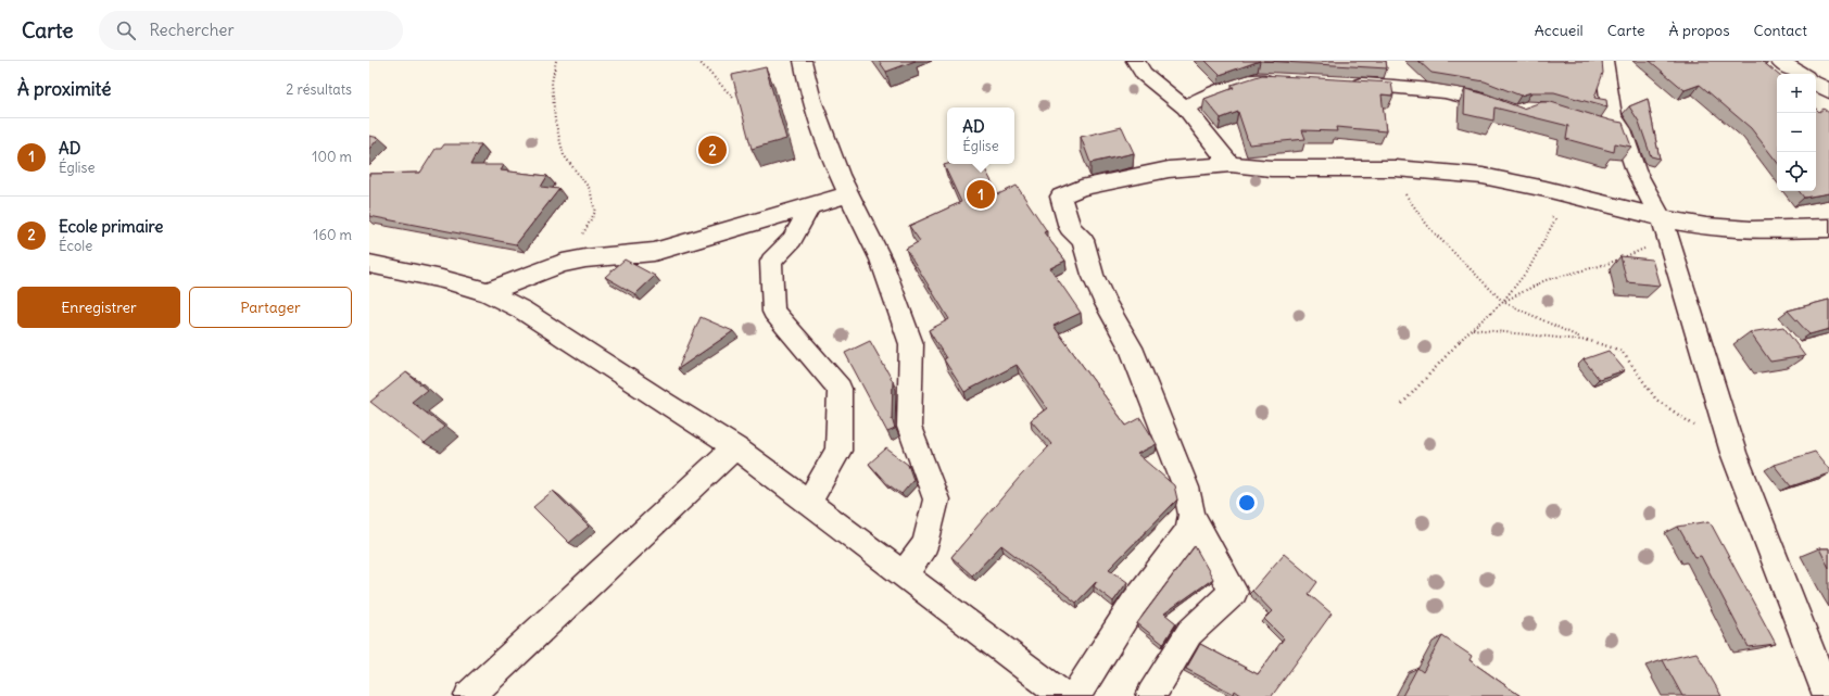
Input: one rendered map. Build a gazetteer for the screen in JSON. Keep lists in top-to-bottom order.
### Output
{
  "page": {
    "header": "Carte",
    "search": "Rechercher",
    "nav": [
      "Accueil",
      "Carte",
      "À propos",
      "Contact"
    ],
    "heading": ["À proximité", "2 résultats"],
    "map_buttons": ["+", "−"],
    "popup": ["AD", "Église"],
    "list": [
      {
        "mark": "1",
        "name": "AD",
        "note": "Église",
        "value": "100 m"
      },
      {
        "mark": "2",
        "name": "Ecole primaire",
        "note": "École",
        "value": "160 m"
      }
    ],
    "pins": ["2", "1"],
    "buttons": ["Enregistrer", "Partager"]
  }
}
